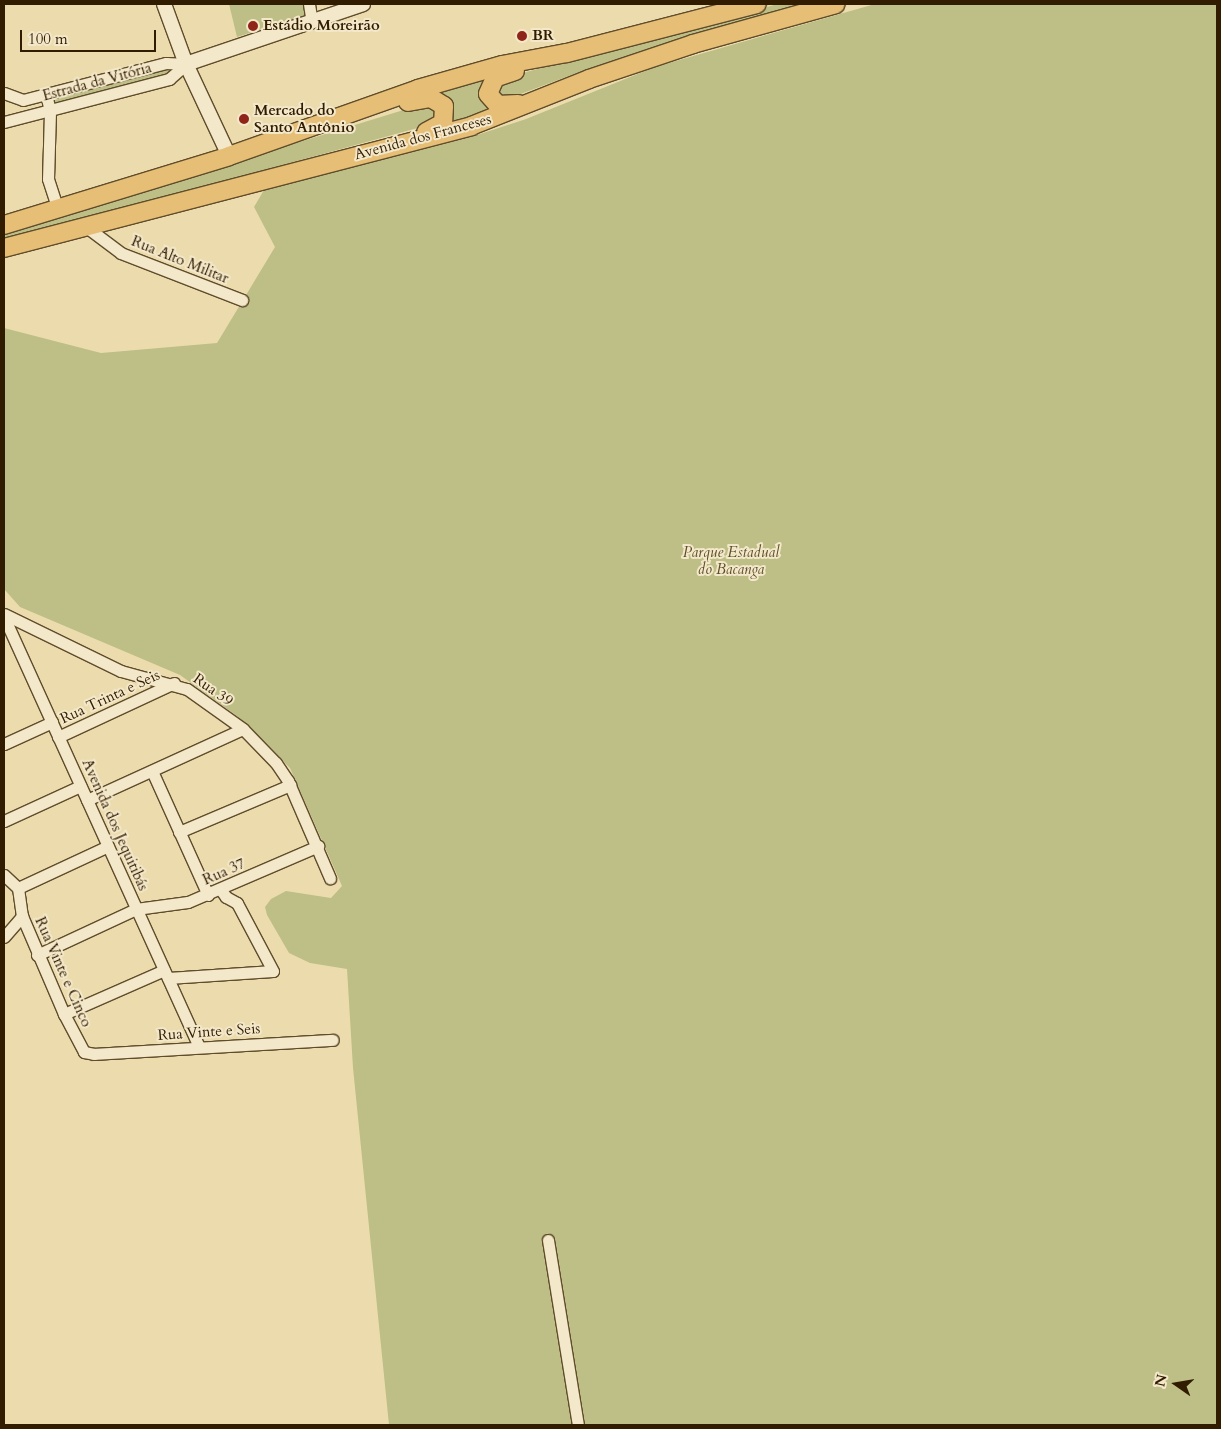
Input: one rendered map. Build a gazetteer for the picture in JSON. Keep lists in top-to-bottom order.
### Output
{
  "streets": {
    "main road": ["Avenida dos Franceses"],
    "street": [
      "Estrada da Vitória",
      "Rua Alto Militar",
      "Rua 39",
      "Rua Trinta e Seis",
      "Avenida dos Jequitibás",
      "Rua 37",
      "Rua Vinte e Cinco",
      "Rua Vinte e Seis"
    ]
  },
  "crossings": [
    ["Avenida dos Franceses", "Rua Alto Militar"],
    ["Rua 39", "Rua Trinta e Seis"],
    ["Rua 39", "Avenida dos Jequitibás"],
    ["Rua 39", "Rua 37"],
    ["Rua Trinta e Seis", "Avenida dos Jequitibás"],
    ["Avenida dos Jequitibás", "Rua 37"],
    ["Avenida dos Jequitibás", "Rua Vinte e Seis"],
    ["Rua 37", "Rua Vinte e Cinco"],
    ["Rua Vinte e Cinco", "Rua Vinte e Seis"]
  ],
  "parks": ["Parque Estadual do Bacanga"],
  "places": ["Estádio Moreirão", "BR", "Mercado do Santo Antônio"],
  "scale_bar": "100 m",
  "north": "left"
}
